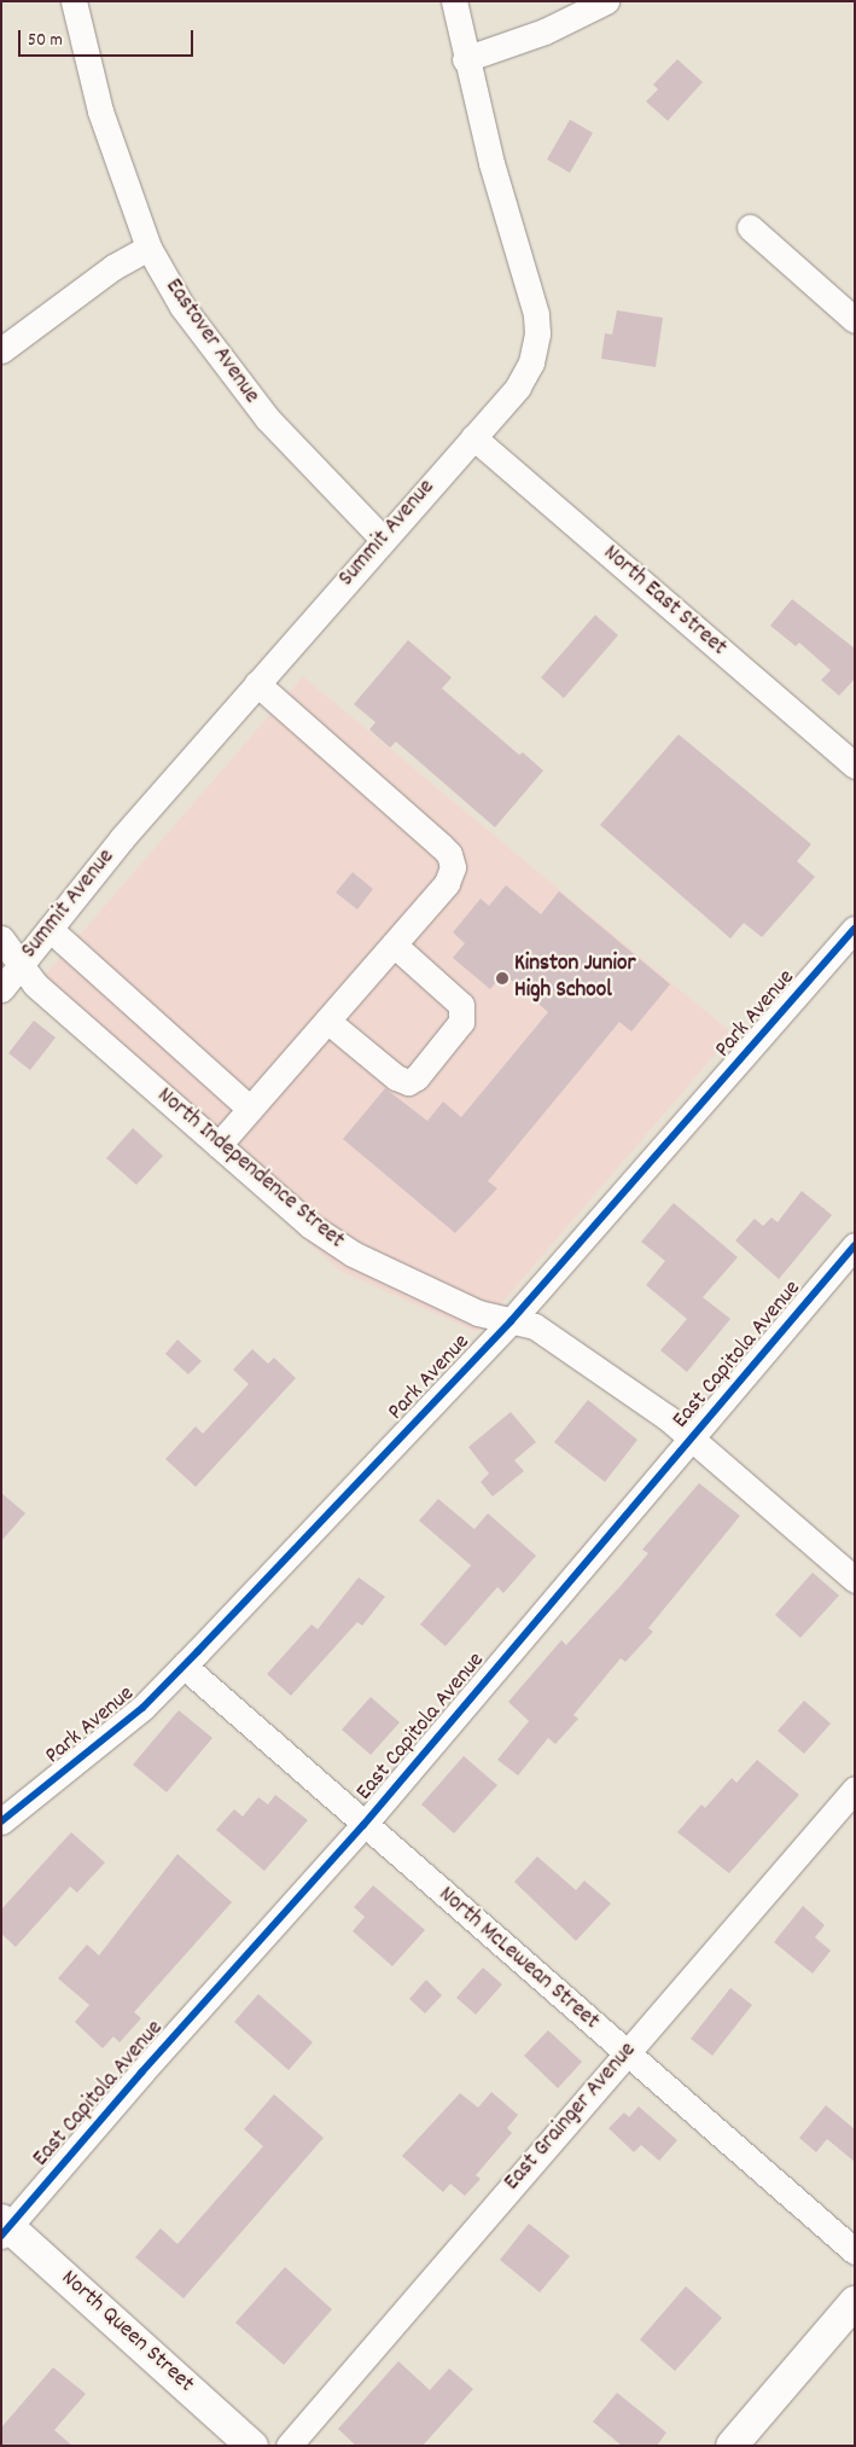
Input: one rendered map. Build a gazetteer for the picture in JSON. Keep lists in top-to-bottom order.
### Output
{
  "streets": {
    "main road": ["North Queen Street"],
    "street": [
      "Eastover Avenue",
      "Summit Avenue",
      "North East Street",
      "Park Avenue",
      "North Independence Street",
      "East Capitola Avenue",
      "North McLewean Street",
      "East Grainger Avenue"
    ]
  },
  "crossings": [
    ["Eastover Avenue", "Summit Avenue"],
    ["Summit Avenue", "North East Street"],
    ["Summit Avenue", "North Independence Street"],
    ["Park Avenue", "North Independence Street"],
    ["Park Avenue", "North McLewean Street"],
    ["North Independence Street", "East Capitola Avenue"],
    ["East Capitola Avenue", "North McLewean Street"],
    ["East Capitola Avenue", "North Queen Street"],
    ["North McLewean Street", "East Grainger Avenue"]
  ],
  "places": ["Kinston Junior High School"],
  "scale_bar": "50 m"
}
